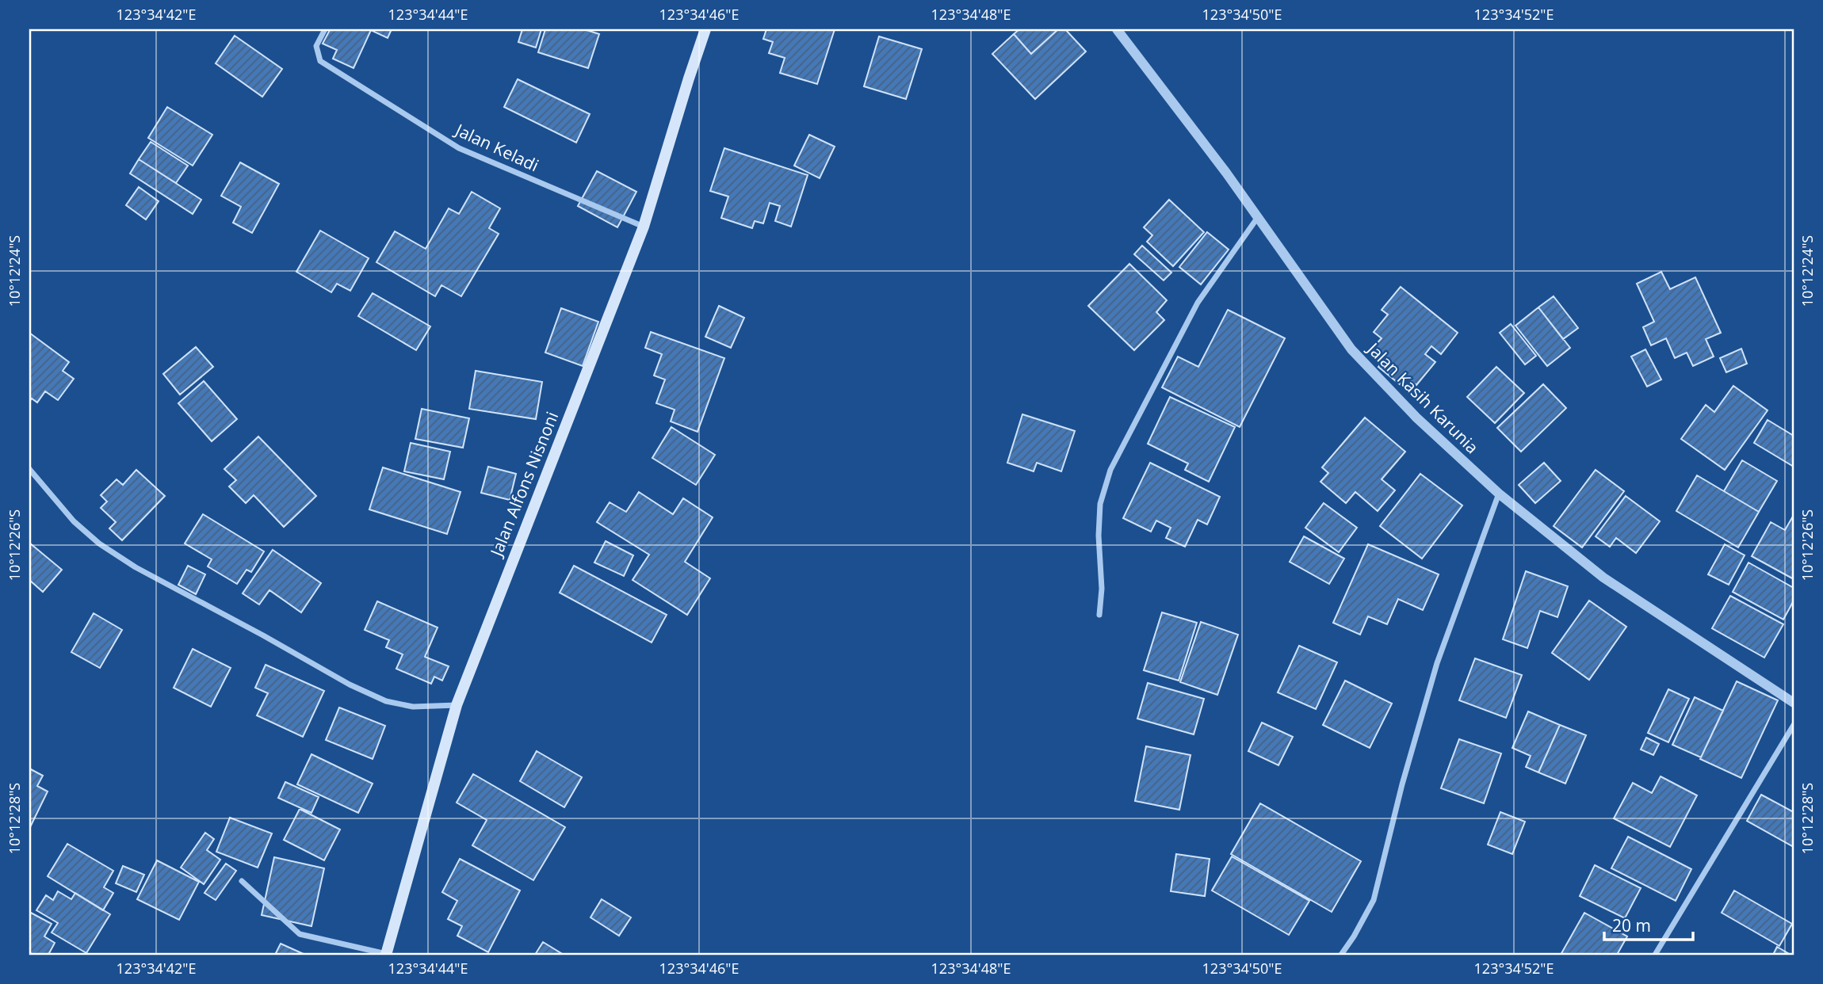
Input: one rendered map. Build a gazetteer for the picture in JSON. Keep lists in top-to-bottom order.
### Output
{
  "streets": {
    "main road": ["Jalan Alfons Nisnoni"],
    "street": ["Jalan Keladi", "Jalan Kasih Karunia"]
  },
  "crossings": [
    ["Jalan Keladi", "Jalan Alfons Nisnoni"]
  ],
  "scale_bar": "20 m",
  "coordinates": [
    "123°34'42\"E",
    "123°34'44\"E",
    "123°34'46\"E",
    "123°34'48\"E",
    "123°34'50\"E",
    "123°34'52\"E",
    "10°12'24\"S",
    "10°12'26\"S",
    "10°12'28\"S"
  ]
}
